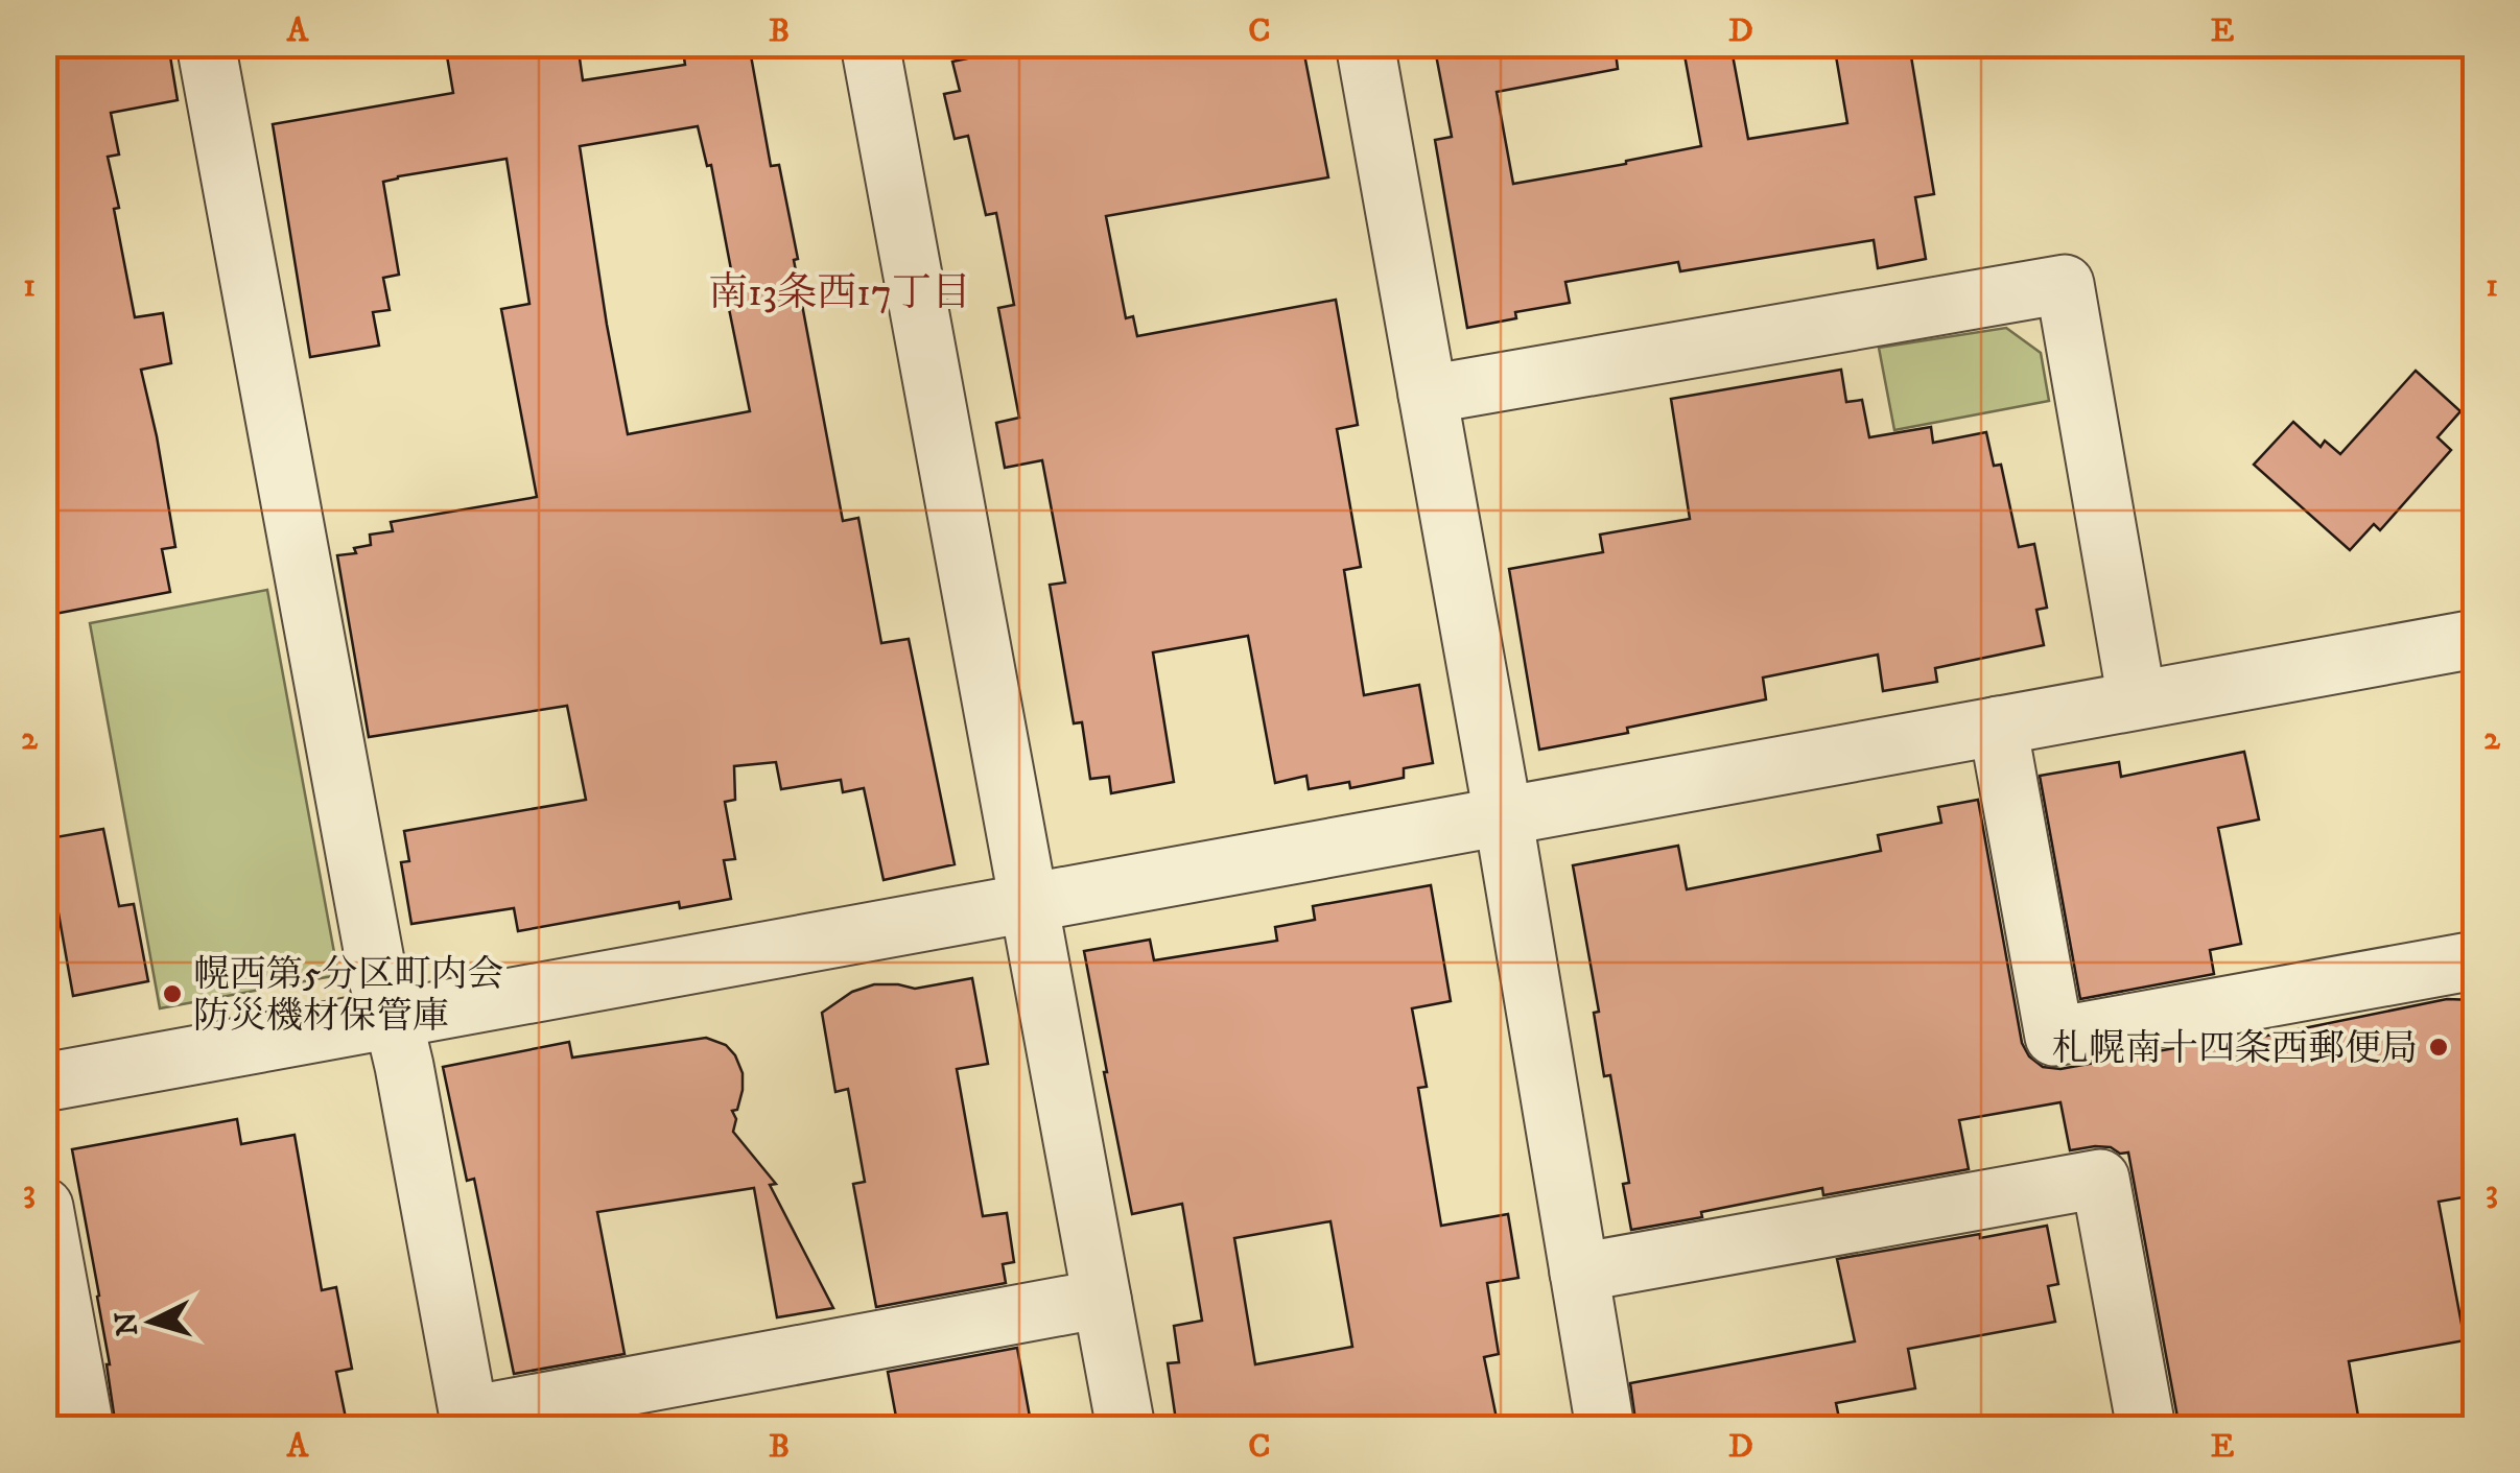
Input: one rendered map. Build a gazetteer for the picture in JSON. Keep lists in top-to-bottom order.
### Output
{
  "districts": ["南13条西17丁目"],
  "places": ["幌西第5分区町内会 防災機材保管庫", "札幌南十四条西郵便局"],
  "north": "left",
  "grid": {
    "columns": [
      "A",
      "B",
      "C",
      "D",
      "E"
    ],
    "rows": ["1", "2", "3"]
  }
}
